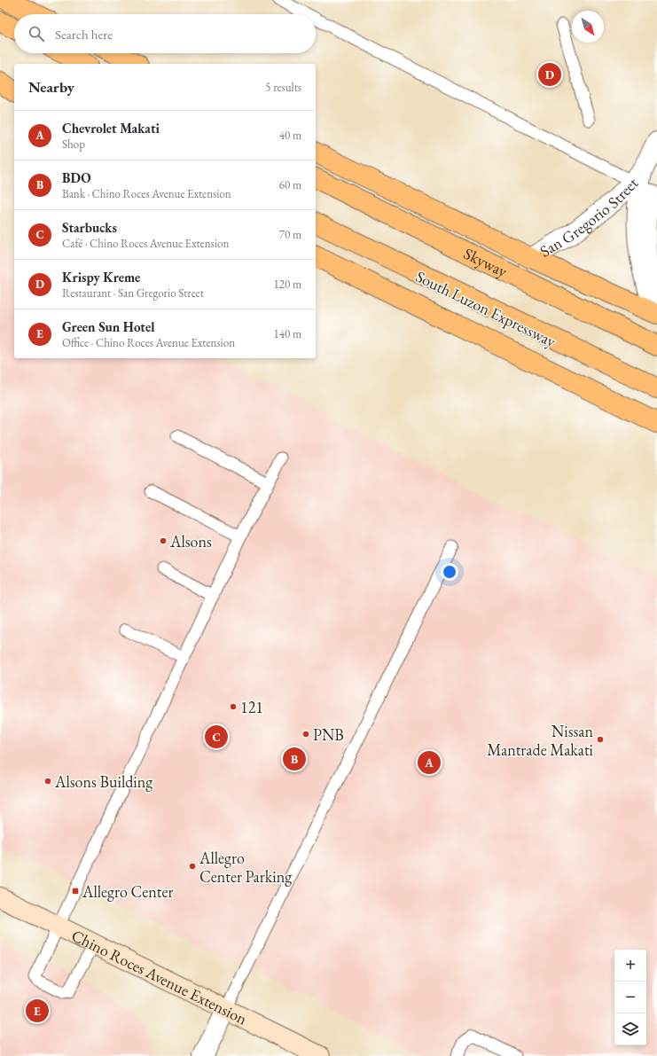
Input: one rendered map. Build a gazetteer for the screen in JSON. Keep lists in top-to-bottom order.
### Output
{
  "streets": {
    "highway": ["Skyway", "South Luzon Expressway"],
    "main road": ["Chino Roces Avenue Extension"],
    "street": ["San Gregorio Street"]
  },
  "places": {
    "other": [
      "Alsons",
      "121",
      "PNB",
      "Nissan Mantrade Makati",
      "Alsons Building",
      "Allegro Center Parking"
    ],
    "transit": ["Allegro Center"]
  },
  "north": "bottom right",
  "page": {
    "search": "Search here",
    "pins": [
      "D",
      "C",
      "B",
      "A",
      "E"
    ],
    "heading": ["Nearby", "5 results"],
    "list": [
      {
        "mark": "A",
        "name": "Chevrolet Makati",
        "note": "Shop",
        "value": "40 m"
      },
      {
        "mark": "B",
        "name": "BDO",
        "note": "Bank · Chino Roces Avenue Extension",
        "value": "60 m"
      },
      {
        "mark": "C",
        "name": "Starbucks",
        "note": "Café · Chino Roces Avenue Extension",
        "value": "70 m"
      },
      {
        "mark": "D",
        "name": "Krispy Kreme",
        "note": "Restaurant · San Gregorio Street",
        "value": "120 m"
      },
      {
        "mark": "E",
        "name": "Green Sun Hotel",
        "note": "Office · Chino Roces Avenue Extension",
        "value": "140 m"
      }
    ],
    "map_buttons": ["+", "−"]
  }
}
